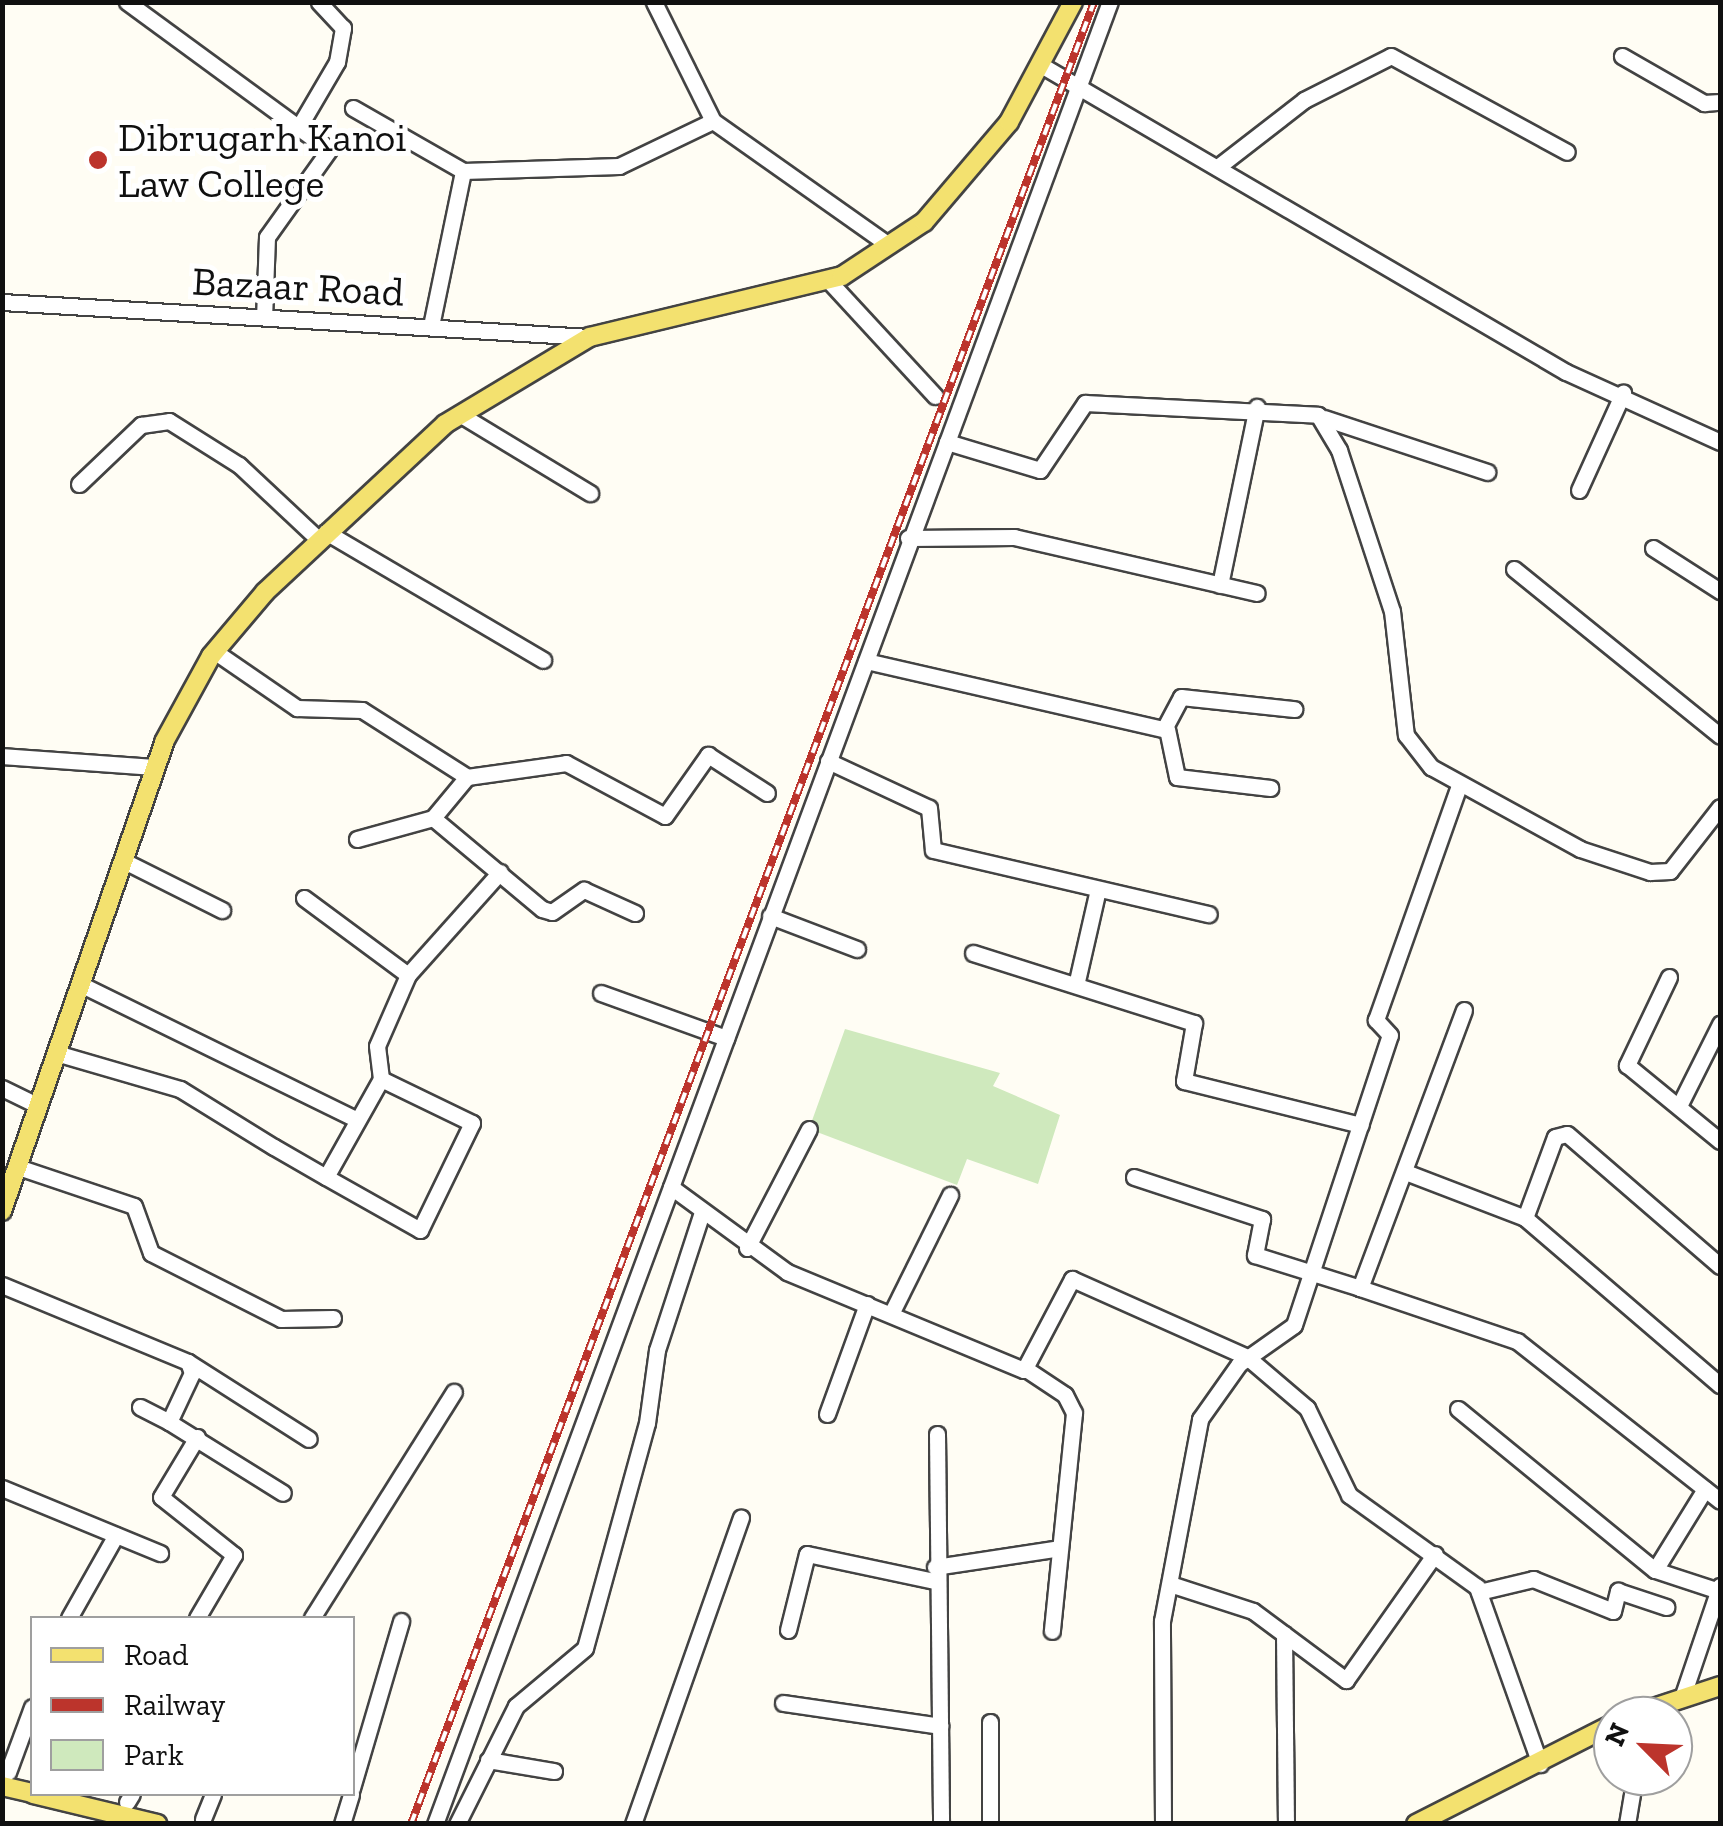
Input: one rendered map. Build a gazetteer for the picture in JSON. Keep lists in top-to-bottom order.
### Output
{
  "streets": {
    "street": ["Bazaar Road"]
  },
  "places": ["Dibrugarh Kanoi Law College"],
  "legend": ["Road", "Railway", "Park"],
  "north": "top left"
}
